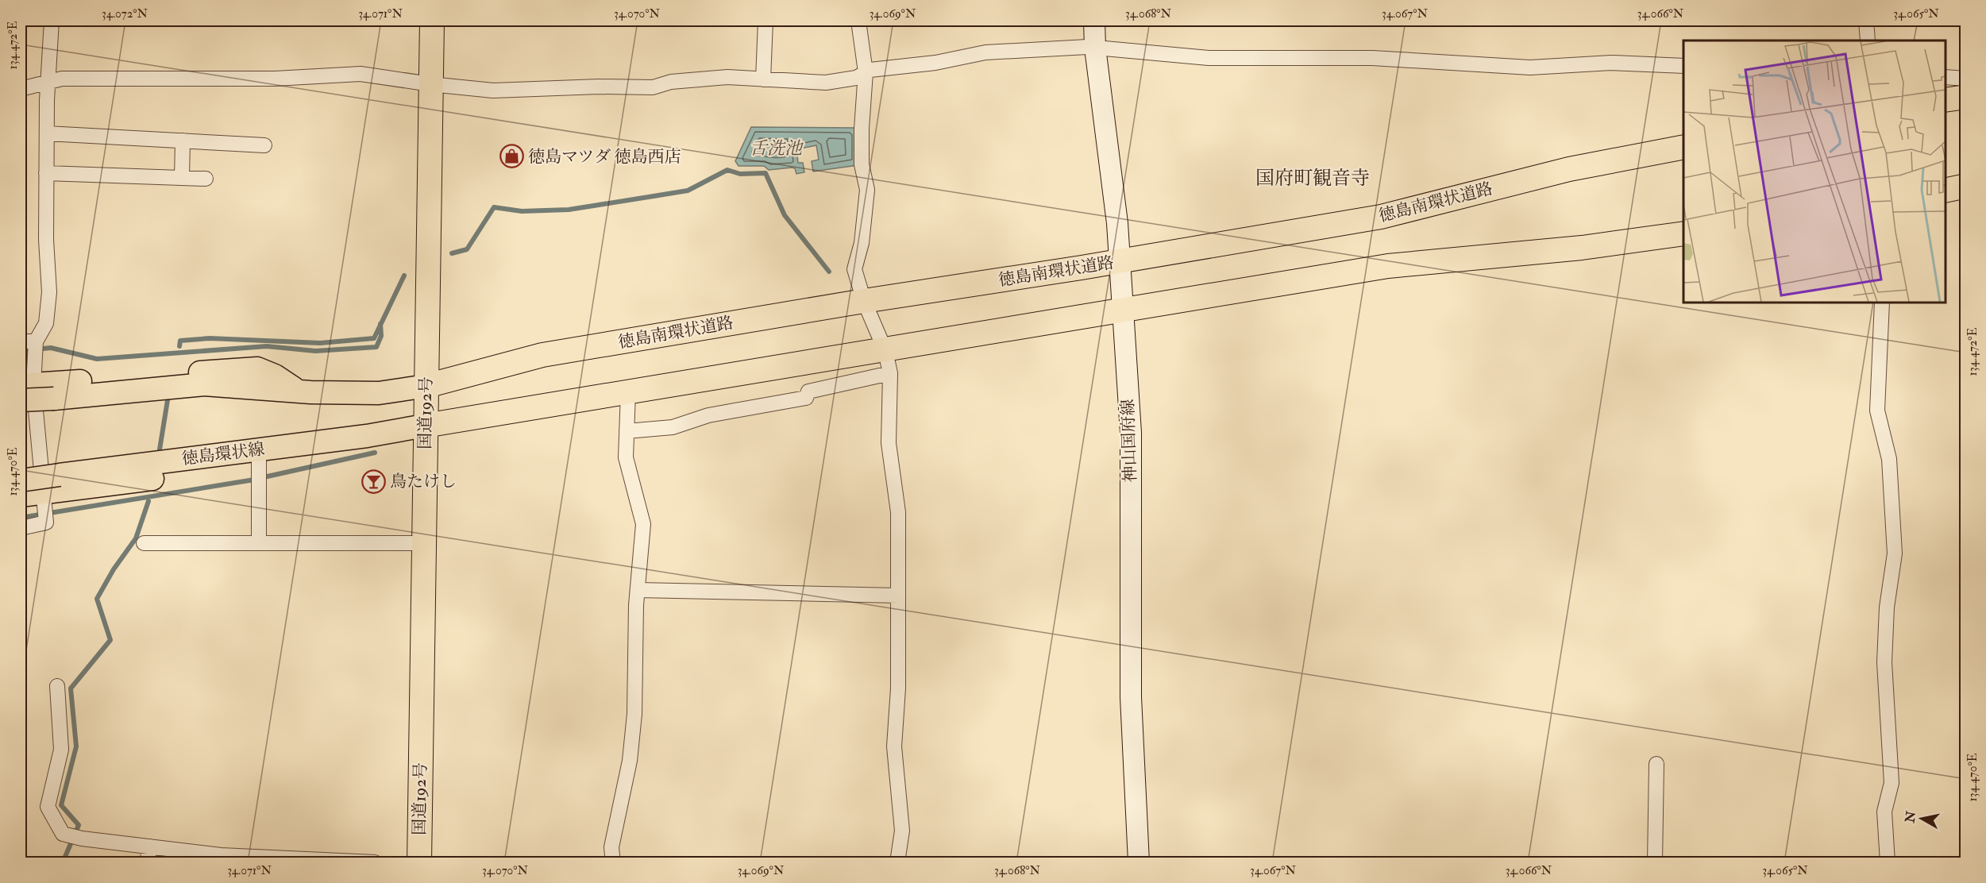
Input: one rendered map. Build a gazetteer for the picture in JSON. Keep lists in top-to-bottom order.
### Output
{
  "streets": {
    "highway": ["徳島南環状道路", "国道192号"],
    "main road": ["神山国府線", "徳島環状線"]
  },
  "crossings": [
    ["徳島南環状道路", "国道192号"],
    ["徳島南環状道路", "神山国府線"],
    ["国道192号", "徳島環状線"]
  ],
  "districts": ["国府町観音寺"],
  "water": ["舌洗池"],
  "places": {
    "shop": ["徳島マツダ 徳島西店"],
    "bar": ["鳥たけし"]
  },
  "north": "left",
  "coordinates": [
    "34.072°N",
    "34.071°N",
    "34.070°N",
    "34.069°N",
    "34.068°N",
    "34.067°N",
    "34.066°N",
    "34.065°N",
    "134.472°E",
    "134.470°E"
  ]
}
